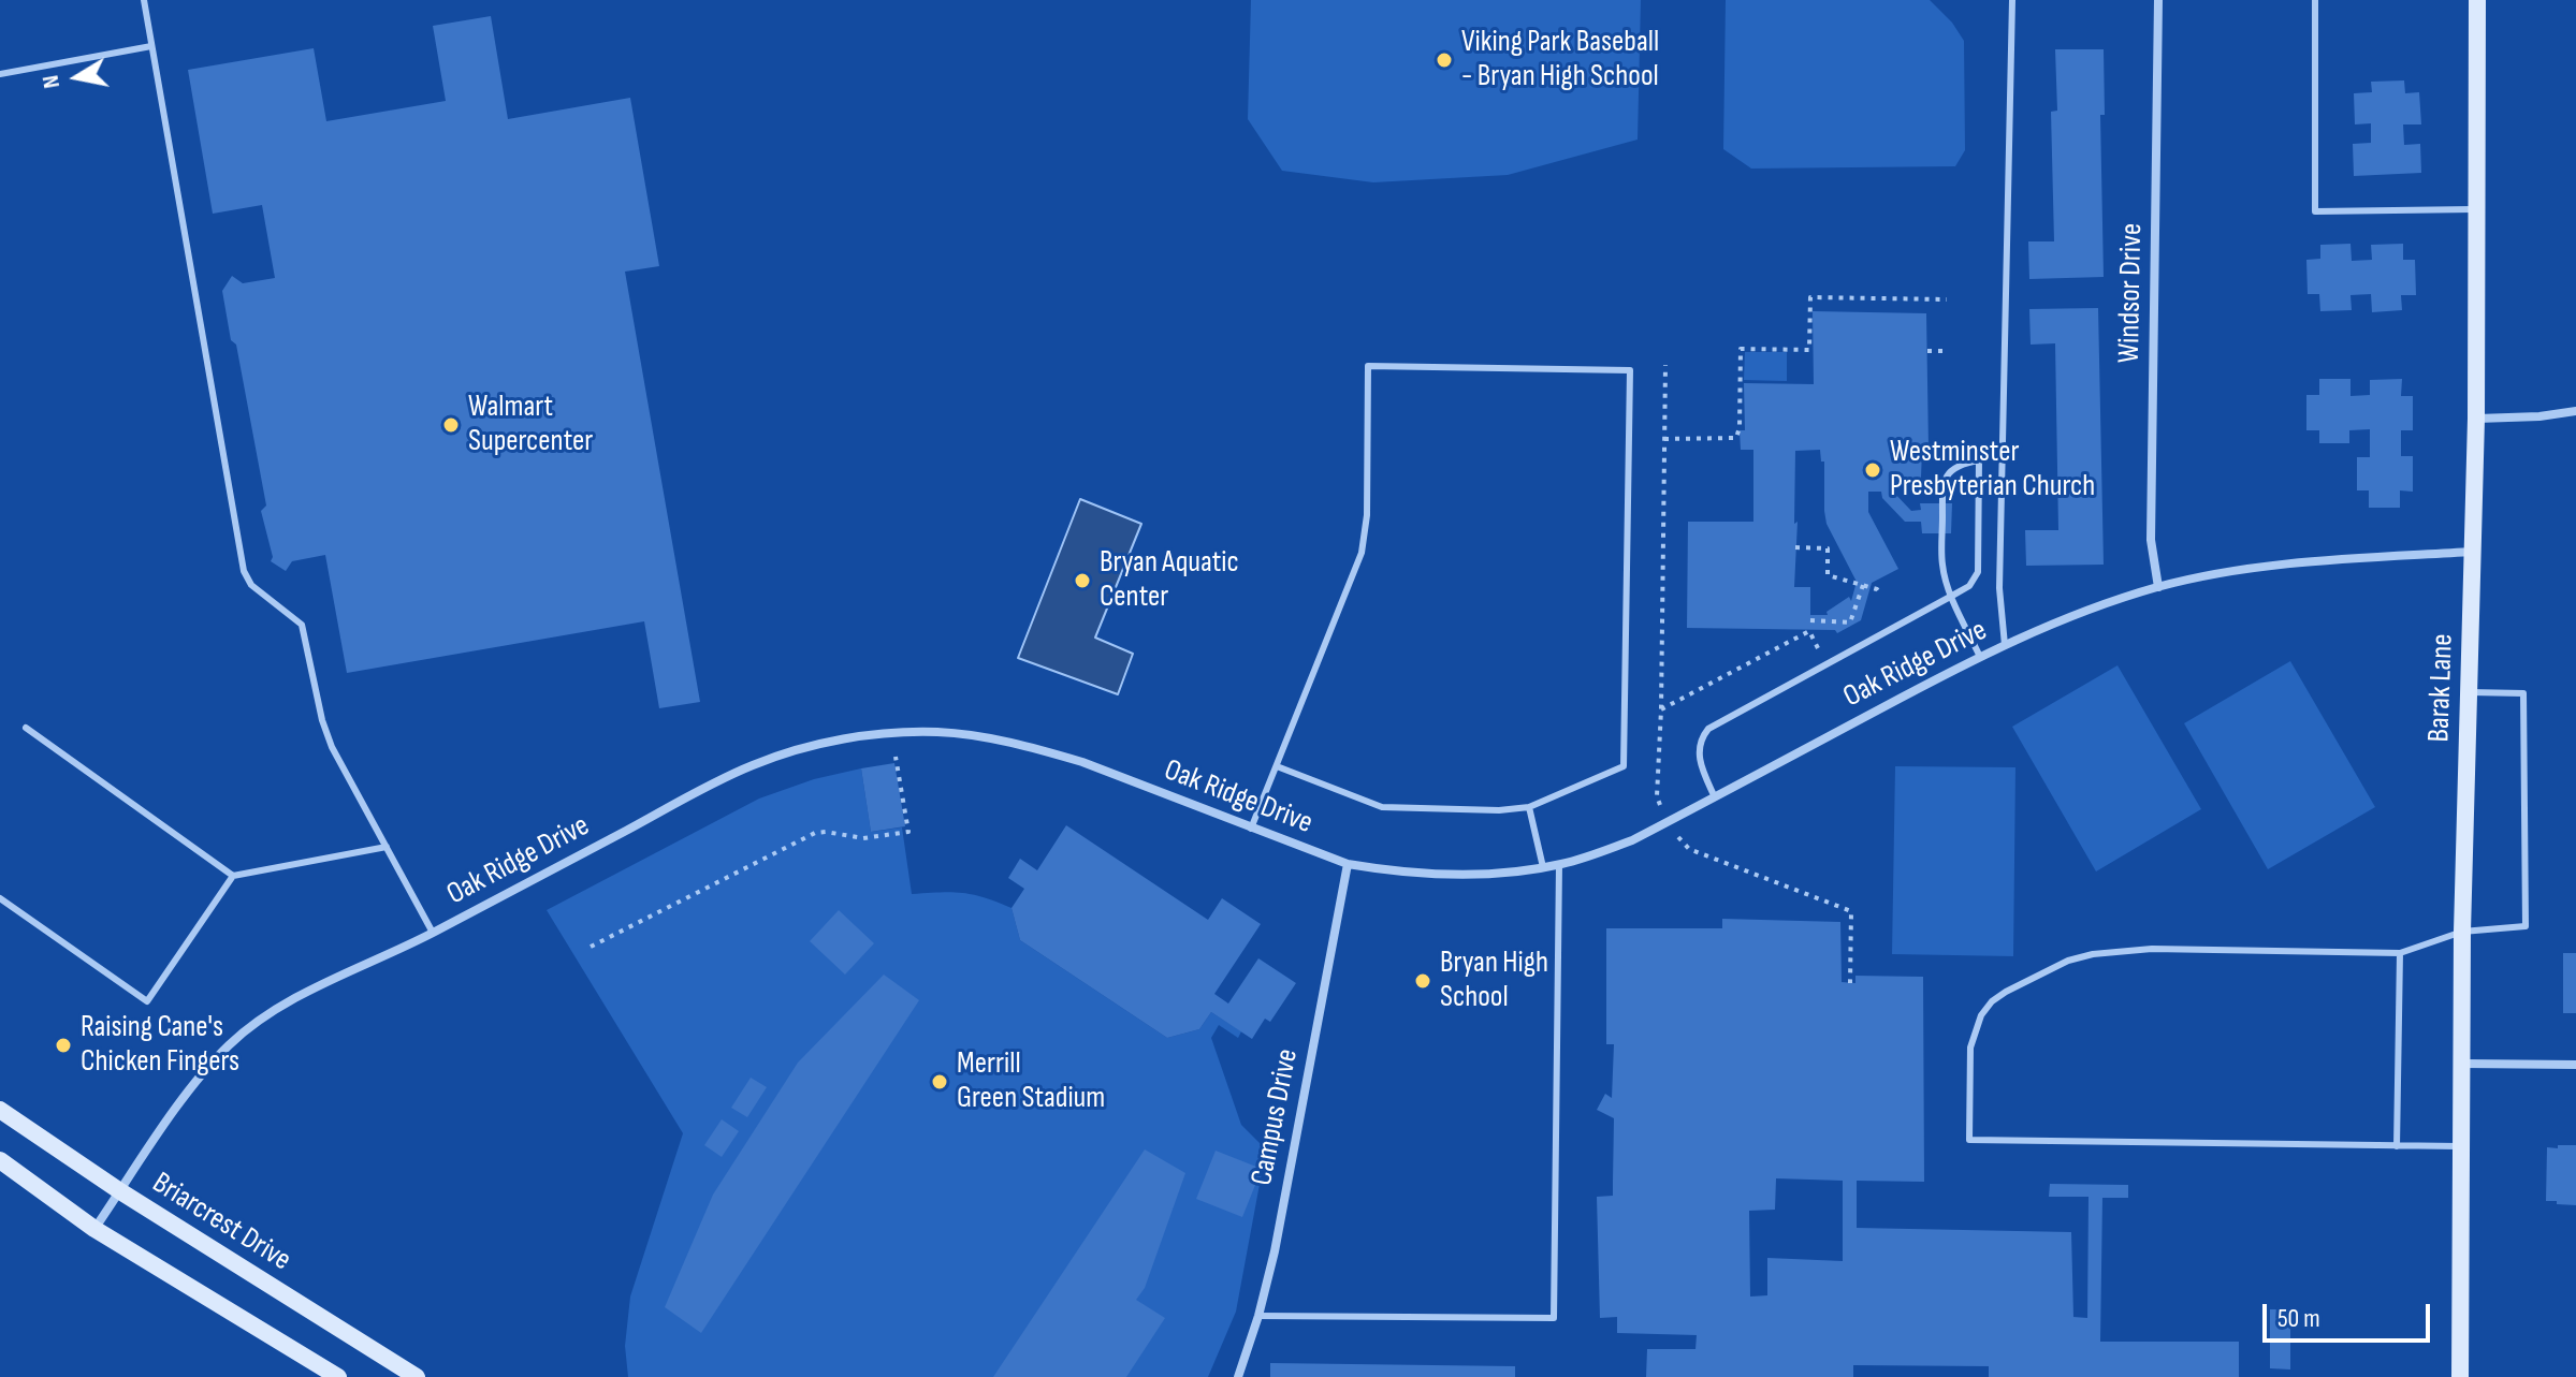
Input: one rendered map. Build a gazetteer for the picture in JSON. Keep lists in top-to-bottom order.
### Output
{
  "streets": {
    "street": [
      "Windsor Drive",
      "Oak Ridge Drive",
      "Barak Lane",
      "Campus Drive",
      "Briarcrest Drive"
    ]
  },
  "crossings": [
    ["Windsor Drive", "Oak Ridge Drive"],
    ["Oak Ridge Drive", "Barak Lane"],
    ["Oak Ridge Drive", "Campus Drive"],
    ["Oak Ridge Drive", "Briarcrest Drive"]
  ],
  "places": [
    "Viking Park Baseball - Bryan High School",
    "Walmart Supercenter",
    "Westminster Presbyterian Church",
    "Bryan Aquatic Center",
    "Bryan High School",
    "Raising Cane's Chicken Fingers",
    "Merrill Green Stadium"
  ],
  "scale_bar": "50 m",
  "north": "left"
}
